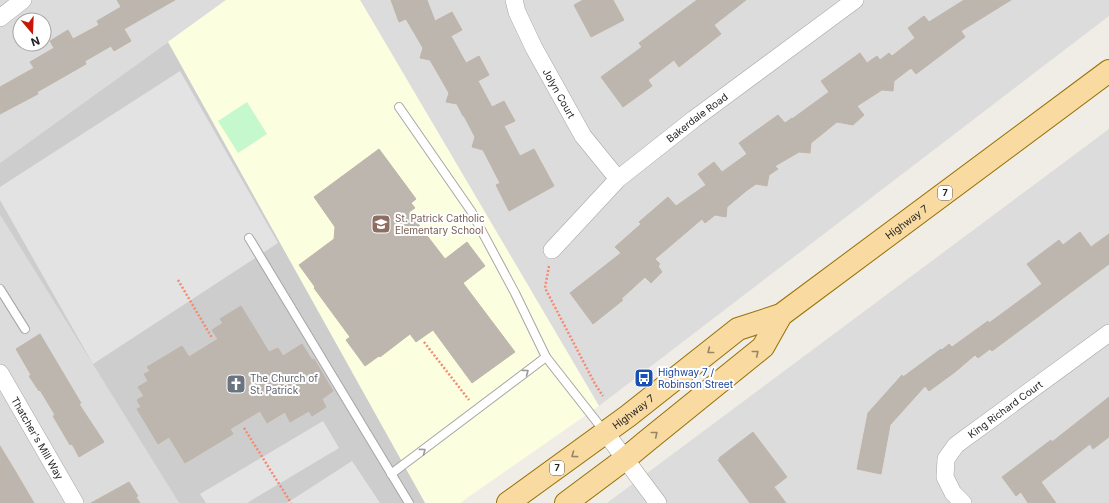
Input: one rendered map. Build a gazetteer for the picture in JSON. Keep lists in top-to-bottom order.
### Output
{
  "streets": {
    "main road": ["7", "Highway 7"],
    "street": [
      "Jolyn Court",
      "Bakerdale Road",
      "King Richard Court",
      "Thatcher's Mill Way"
    ]
  },
  "crossings": [
    ["Jolyn Court", "Bakerdale Road"]
  ],
  "places": {
    "school or university": ["St. Patrick Catholic Elementary School"],
    "bus stop": ["Highway 7 / Robinson Street"],
    "church": ["The Church of St. Patrick"]
  },
  "north": "bottom"
}
